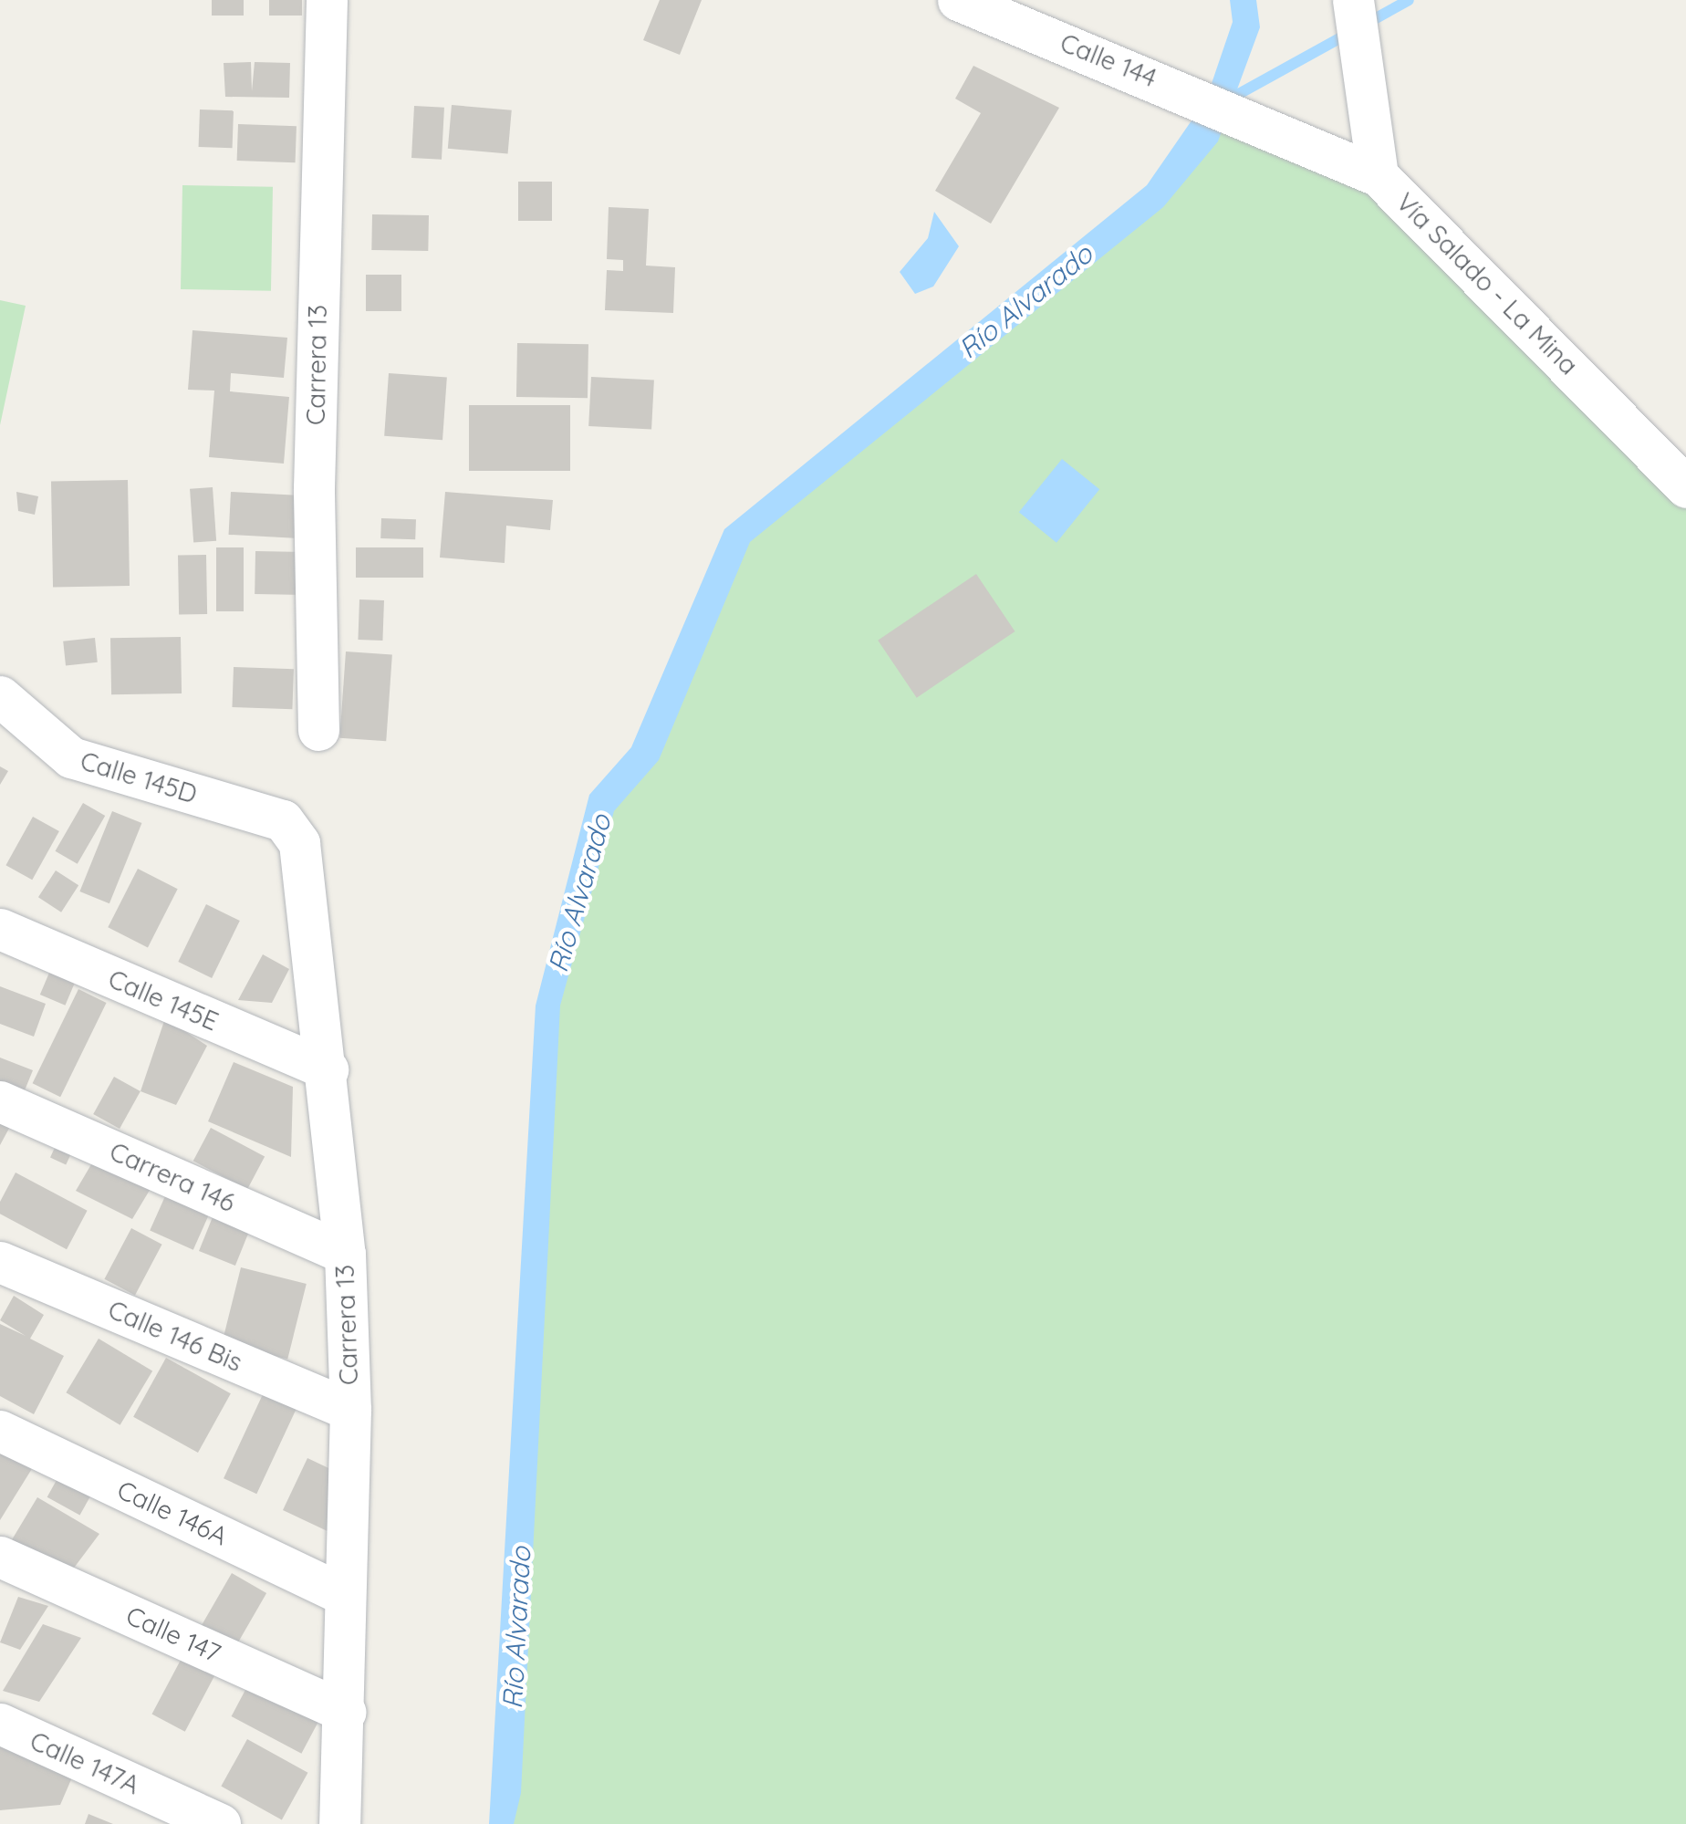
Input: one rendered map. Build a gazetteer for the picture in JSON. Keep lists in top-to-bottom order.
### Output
{
  "streets": {
    "street": [
      "Calle 144",
      "Vía Salado - La Mina",
      "Carrera 13",
      "Calle 145D",
      "Calle 145E",
      "Carrera 146",
      "Calle 146 Bis",
      "Calle 146A",
      "Calle 147",
      "Calle 147A"
    ]
  },
  "crossings": [
    ["Calle 144", "Vía Salado - La Mina"],
    ["Carrera 13", "Calle 145D"],
    ["Carrera 13", "Calle 145E"],
    ["Carrera 13", "Carrera 146"],
    ["Carrera 13", "Calle 146 Bis"],
    ["Carrera 13", "Calle 146A"],
    ["Carrera 13", "Calle 147"]
  ],
  "water": ["Río Alvarado"]
}
